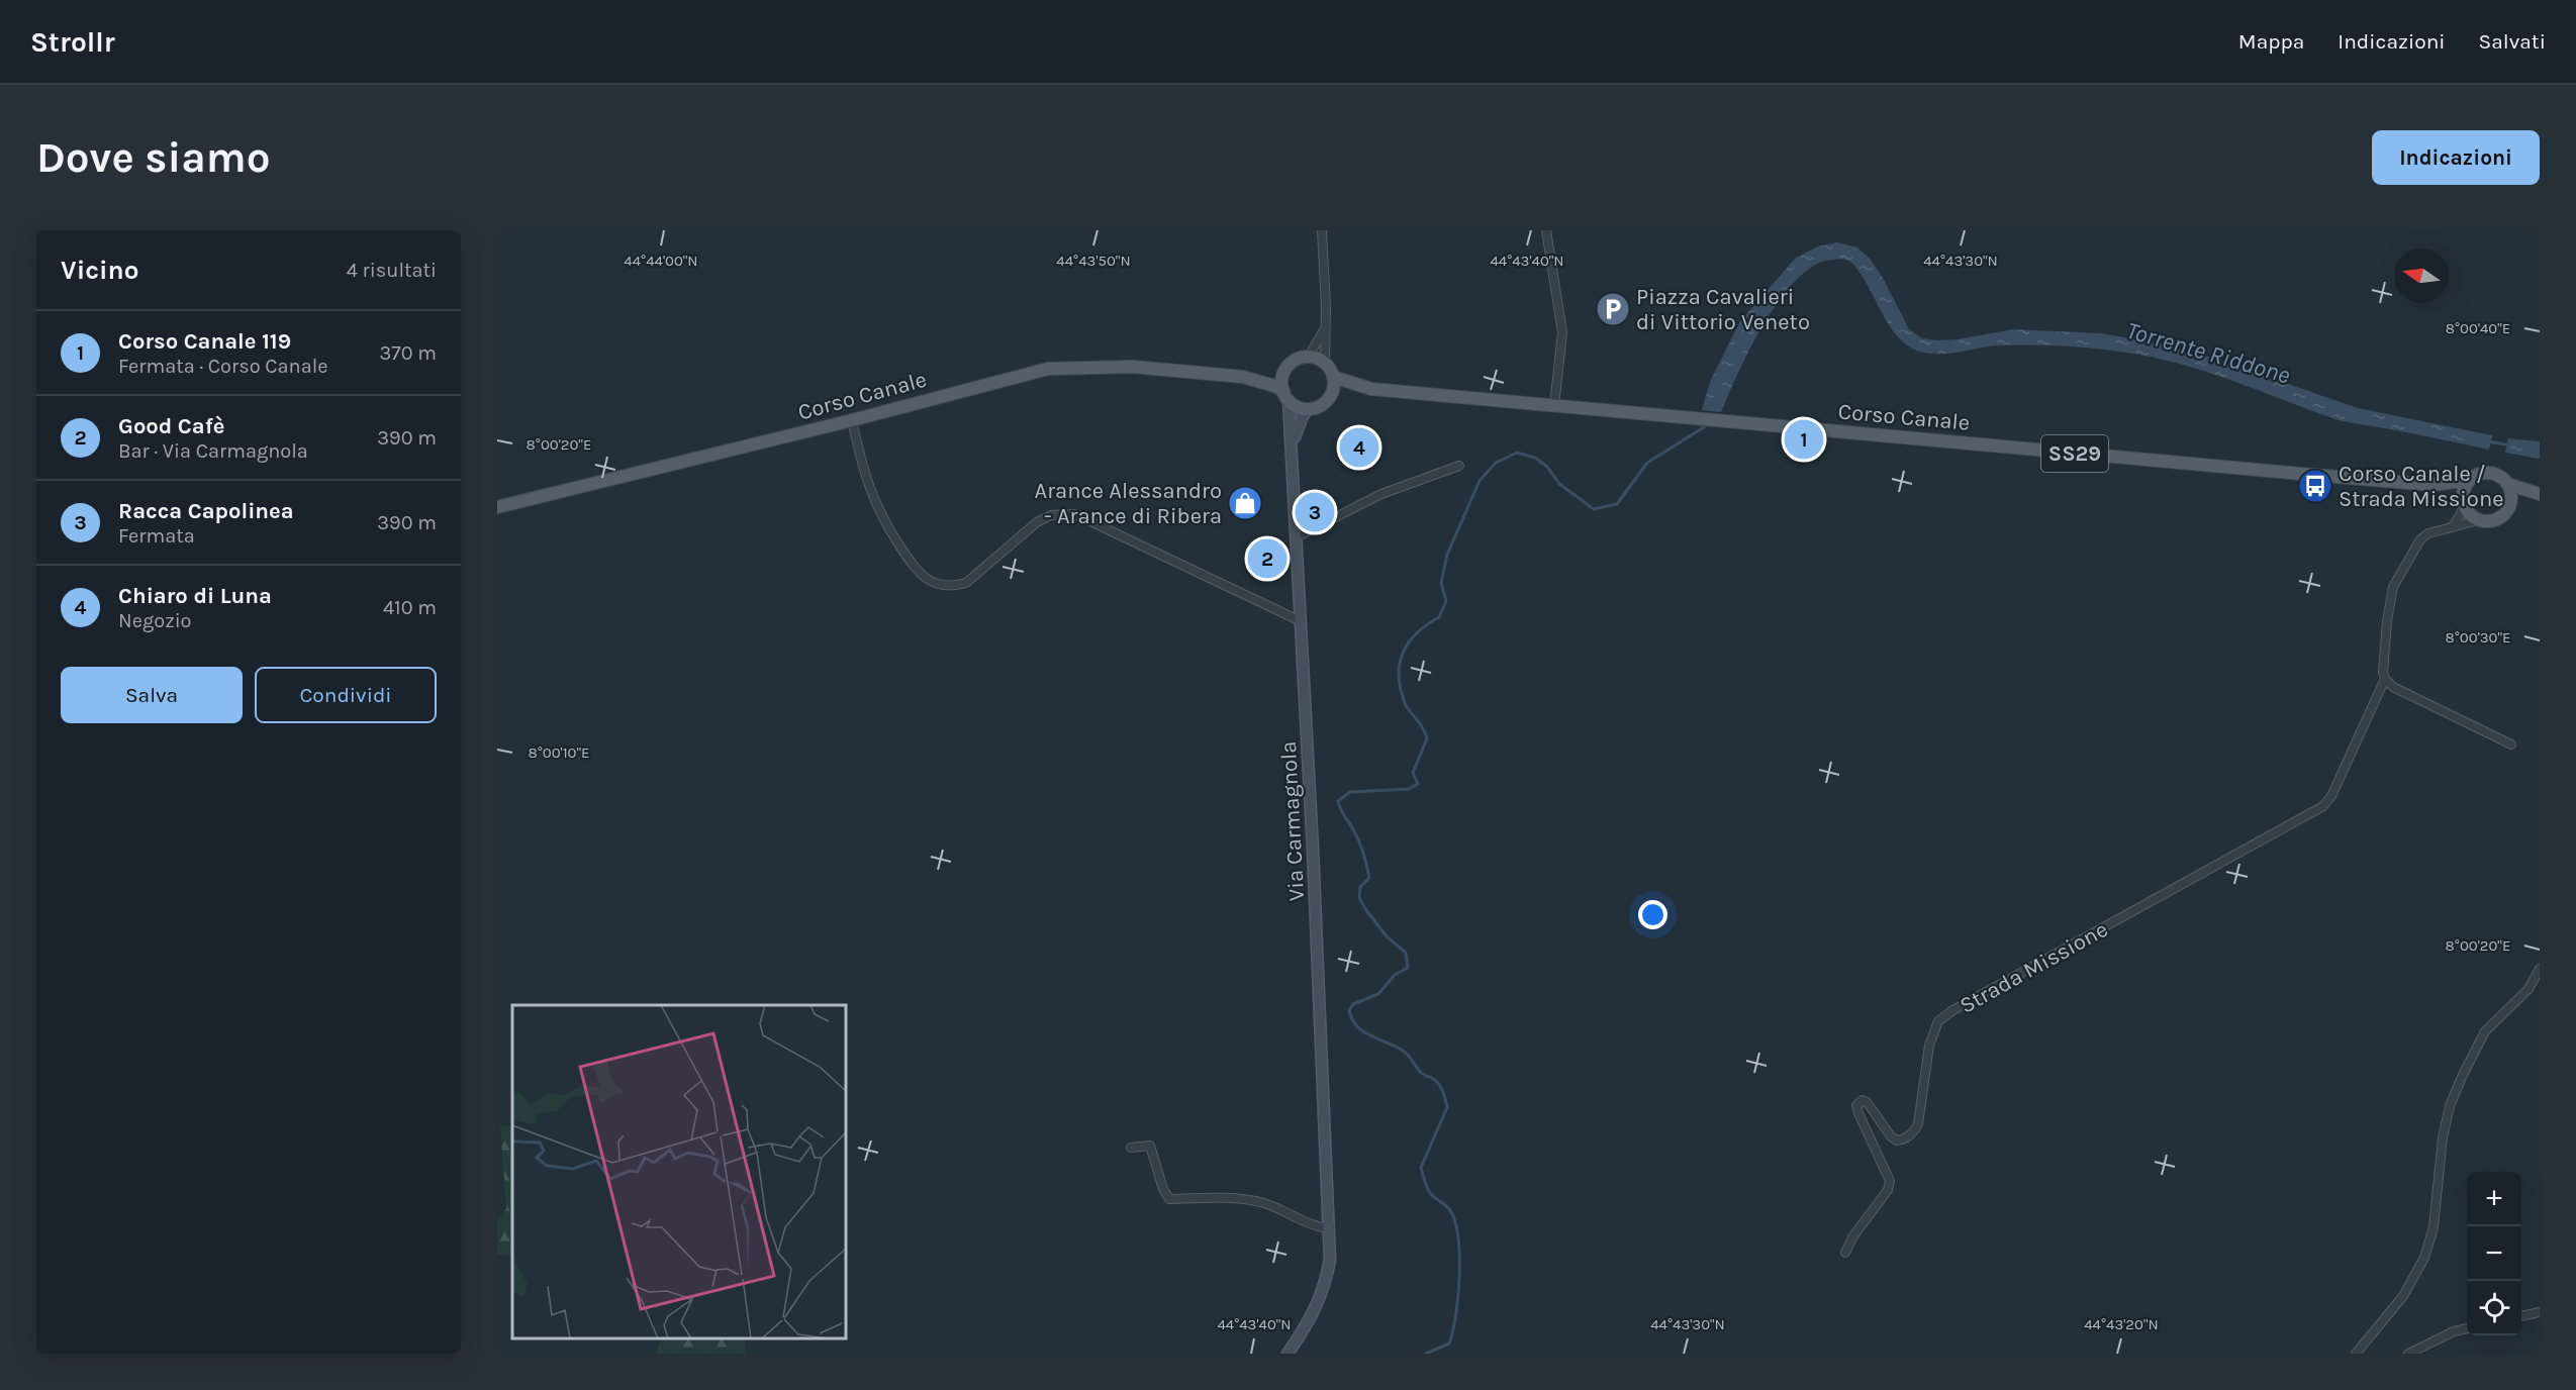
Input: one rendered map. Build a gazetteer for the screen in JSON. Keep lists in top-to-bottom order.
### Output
{
  "streets": {
    "main road": ["Corso Canale", "SS29", "Via Carmagnola"],
    "street": ["Strada Missione"]
  },
  "crossings": [
    ["Corso Canale", "Via Carmagnola"],
    ["Corso Canale", "Strada Missione"]
  ],
  "water": ["Torrente Riddone"],
  "places": {
    "parking": ["Piazza Cavalieri di Vittorio Veneto"],
    "bus stop": ["Corso Canale / Strada Missione"],
    "shop": ["Arance Alessandro - Arance di Ribera"]
  },
  "north": "left",
  "page": {
    "header": "Strollr",
    "nav": ["Mappa", "Indicazioni", "Salvati"],
    "buttons": [
      "Indicazioni",
      ["Salva", "Condividi"]
    ],
    "title": "Dove siamo",
    "heading": ["Vicino", "4 risultati"],
    "list": [
      {
        "mark": "1",
        "name": "Corso Canale 119",
        "note": "Fermata · Corso Canale",
        "value": "370 m"
      },
      {
        "mark": "2",
        "name": "Good Cafè",
        "note": "Bar · Via Carmagnola",
        "value": "390 m"
      },
      {
        "mark": "3",
        "name": "Racca Capolinea",
        "note": "Fermata",
        "value": "390 m"
      },
      {
        "mark": "4",
        "name": "Chiaro di Luna",
        "note": "Negozio",
        "value": "410 m"
      }
    ],
    "pins": [
      "1",
      "4",
      "3",
      "2"
    ],
    "map_buttons": ["+", "−"]
  },
  "coordinates": [
    "44°44'00\"N",
    "44°43'50\"N",
    "44°43'40\"N",
    "44°43'30\"N",
    "8°00'40\"E",
    "8°00'20\"E",
    "8°00'30\"E",
    "8°00'10\"E",
    "44°43'20\"N"
  ]
}
